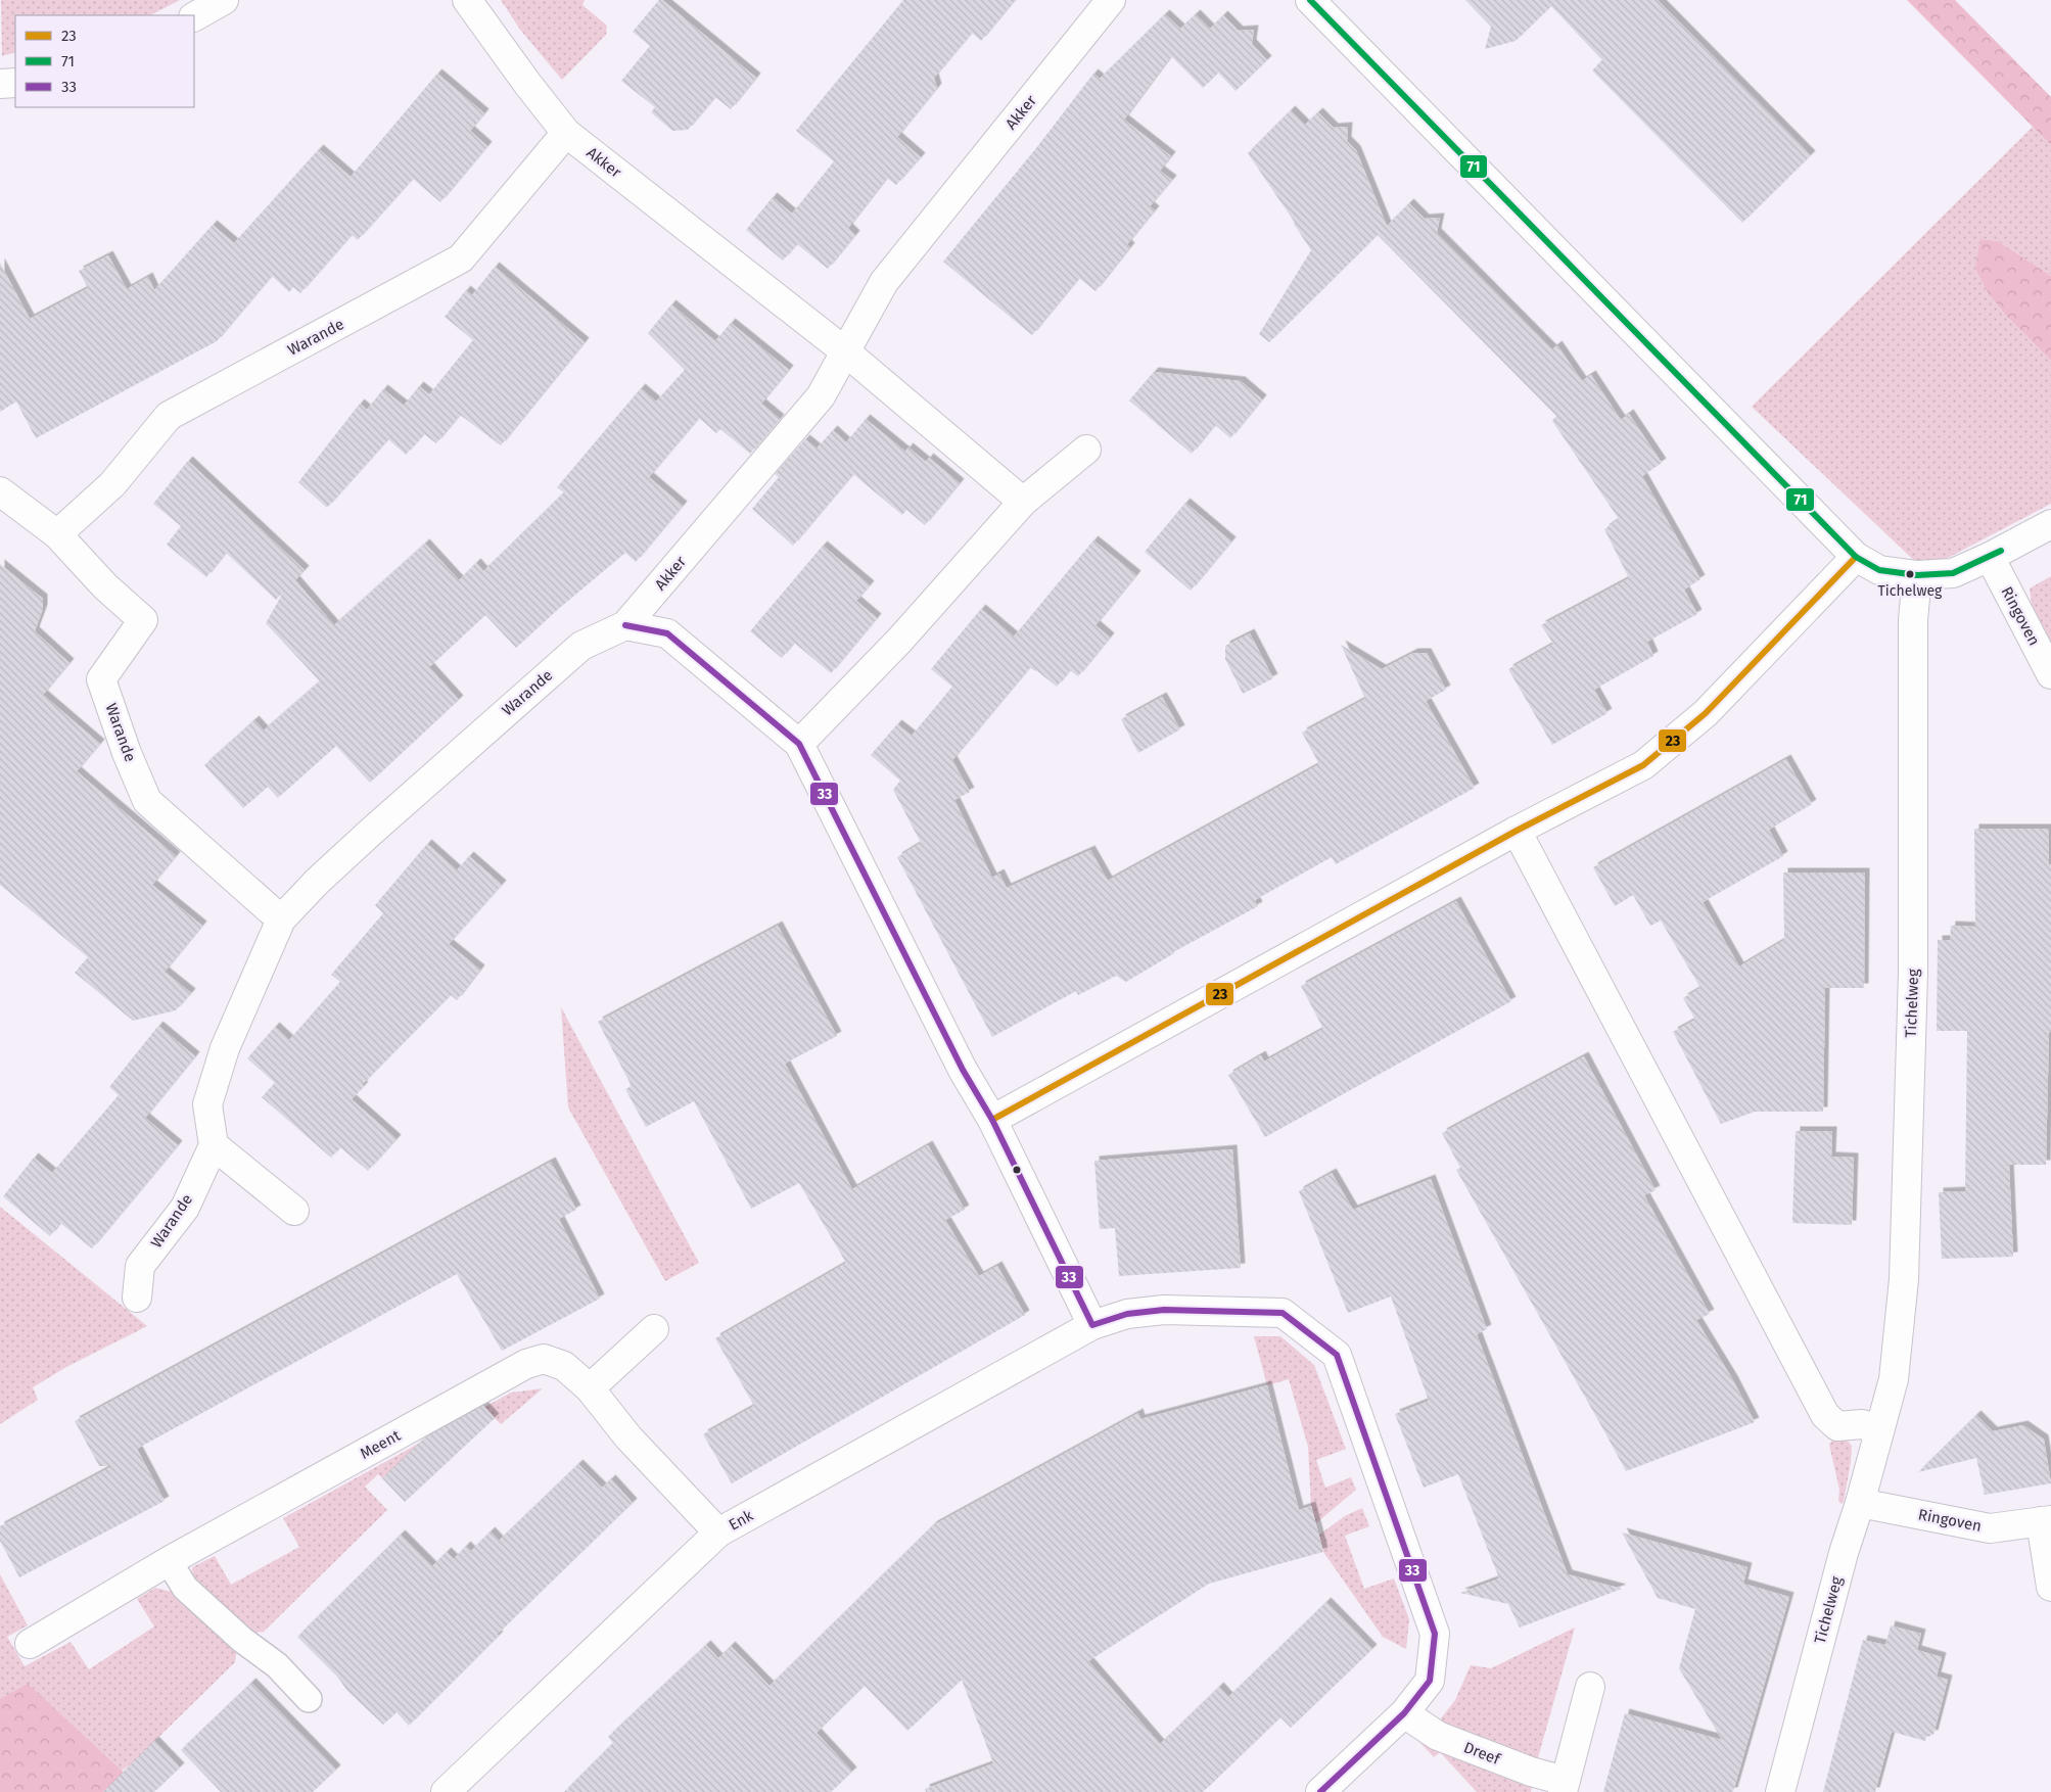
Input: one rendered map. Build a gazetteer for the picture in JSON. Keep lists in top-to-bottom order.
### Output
{
  "streets": {
    "street": [
      "Akker",
      "Warande",
      "Ringoven",
      "Tichelweg",
      "Meent",
      "Enk",
      "Dreef"
    ]
  },
  "crossings": [
    ["Akker", "Warande"],
    ["Ringoven", "Tichelweg"],
    ["Meent", "Enk"]
  ],
  "places": ["Tichelweg"],
  "lines": ["transit line 71", "transit line 23", "transit line 33"],
  "legend": ["23", "71", "33"]
}
